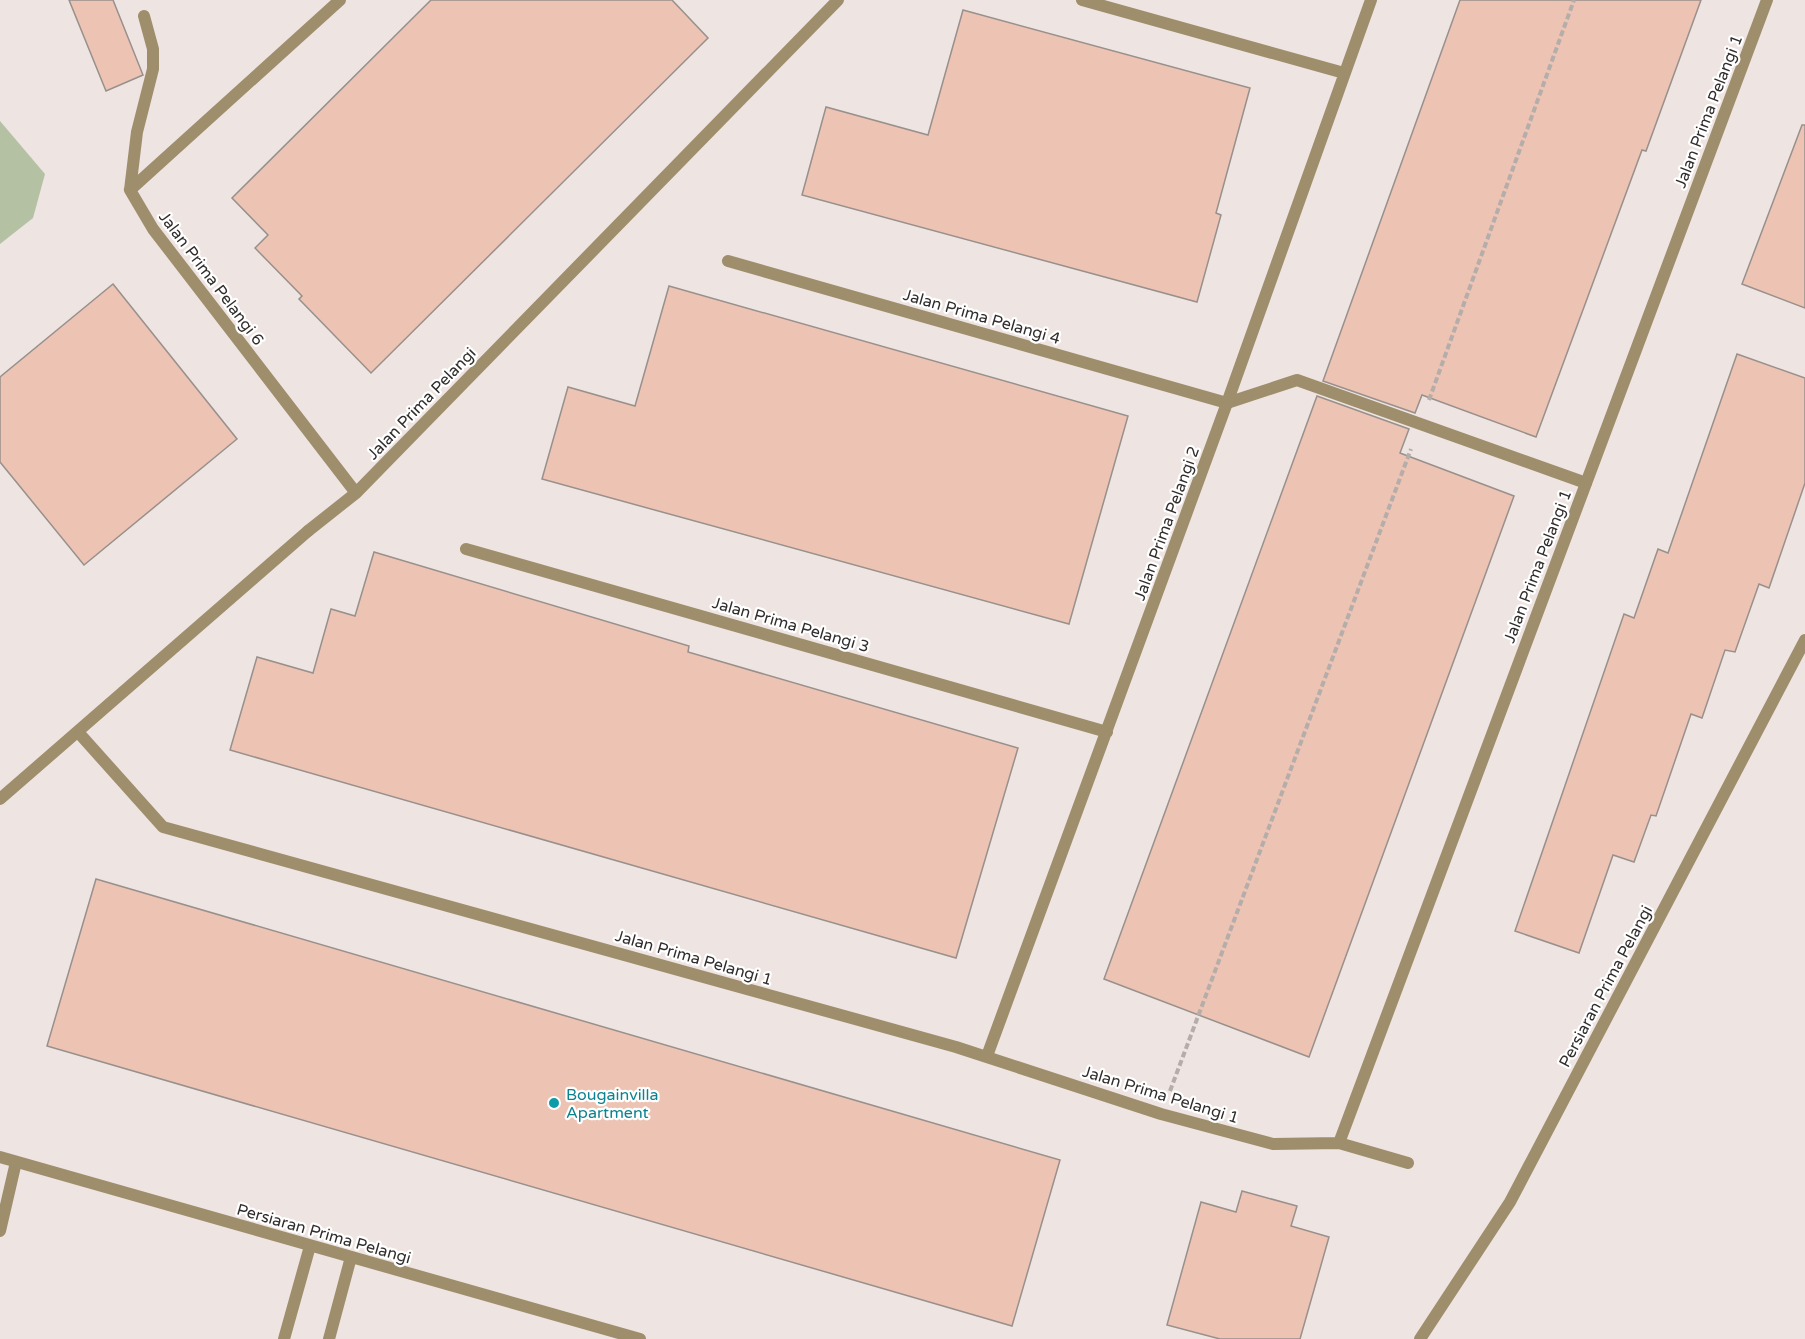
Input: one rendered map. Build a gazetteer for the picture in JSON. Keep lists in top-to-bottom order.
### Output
{
  "streets": {
    "street": [
      "Jalan Prima Pelangi 1",
      "Jalan Prima Pelangi 6",
      "Jalan Prima Pelangi 4",
      "Jalan Prima Pelangi",
      "Jalan Prima Pelangi 2",
      "Jalan Prima Pelangi 3",
      "Persiaran Prima Pelangi"
    ]
  },
  "crossings": [
    ["Jalan Prima Pelangi 1", "Jalan Prima Pelangi"],
    ["Jalan Prima Pelangi 1", "Jalan Prima Pelangi 2"],
    ["Jalan Prima Pelangi 6", "Jalan Prima Pelangi"],
    ["Jalan Prima Pelangi 4", "Jalan Prima Pelangi 2"],
    ["Jalan Prima Pelangi 2", "Jalan Prima Pelangi 3"]
  ],
  "places": ["Bougainvilla Apartment"]
}
